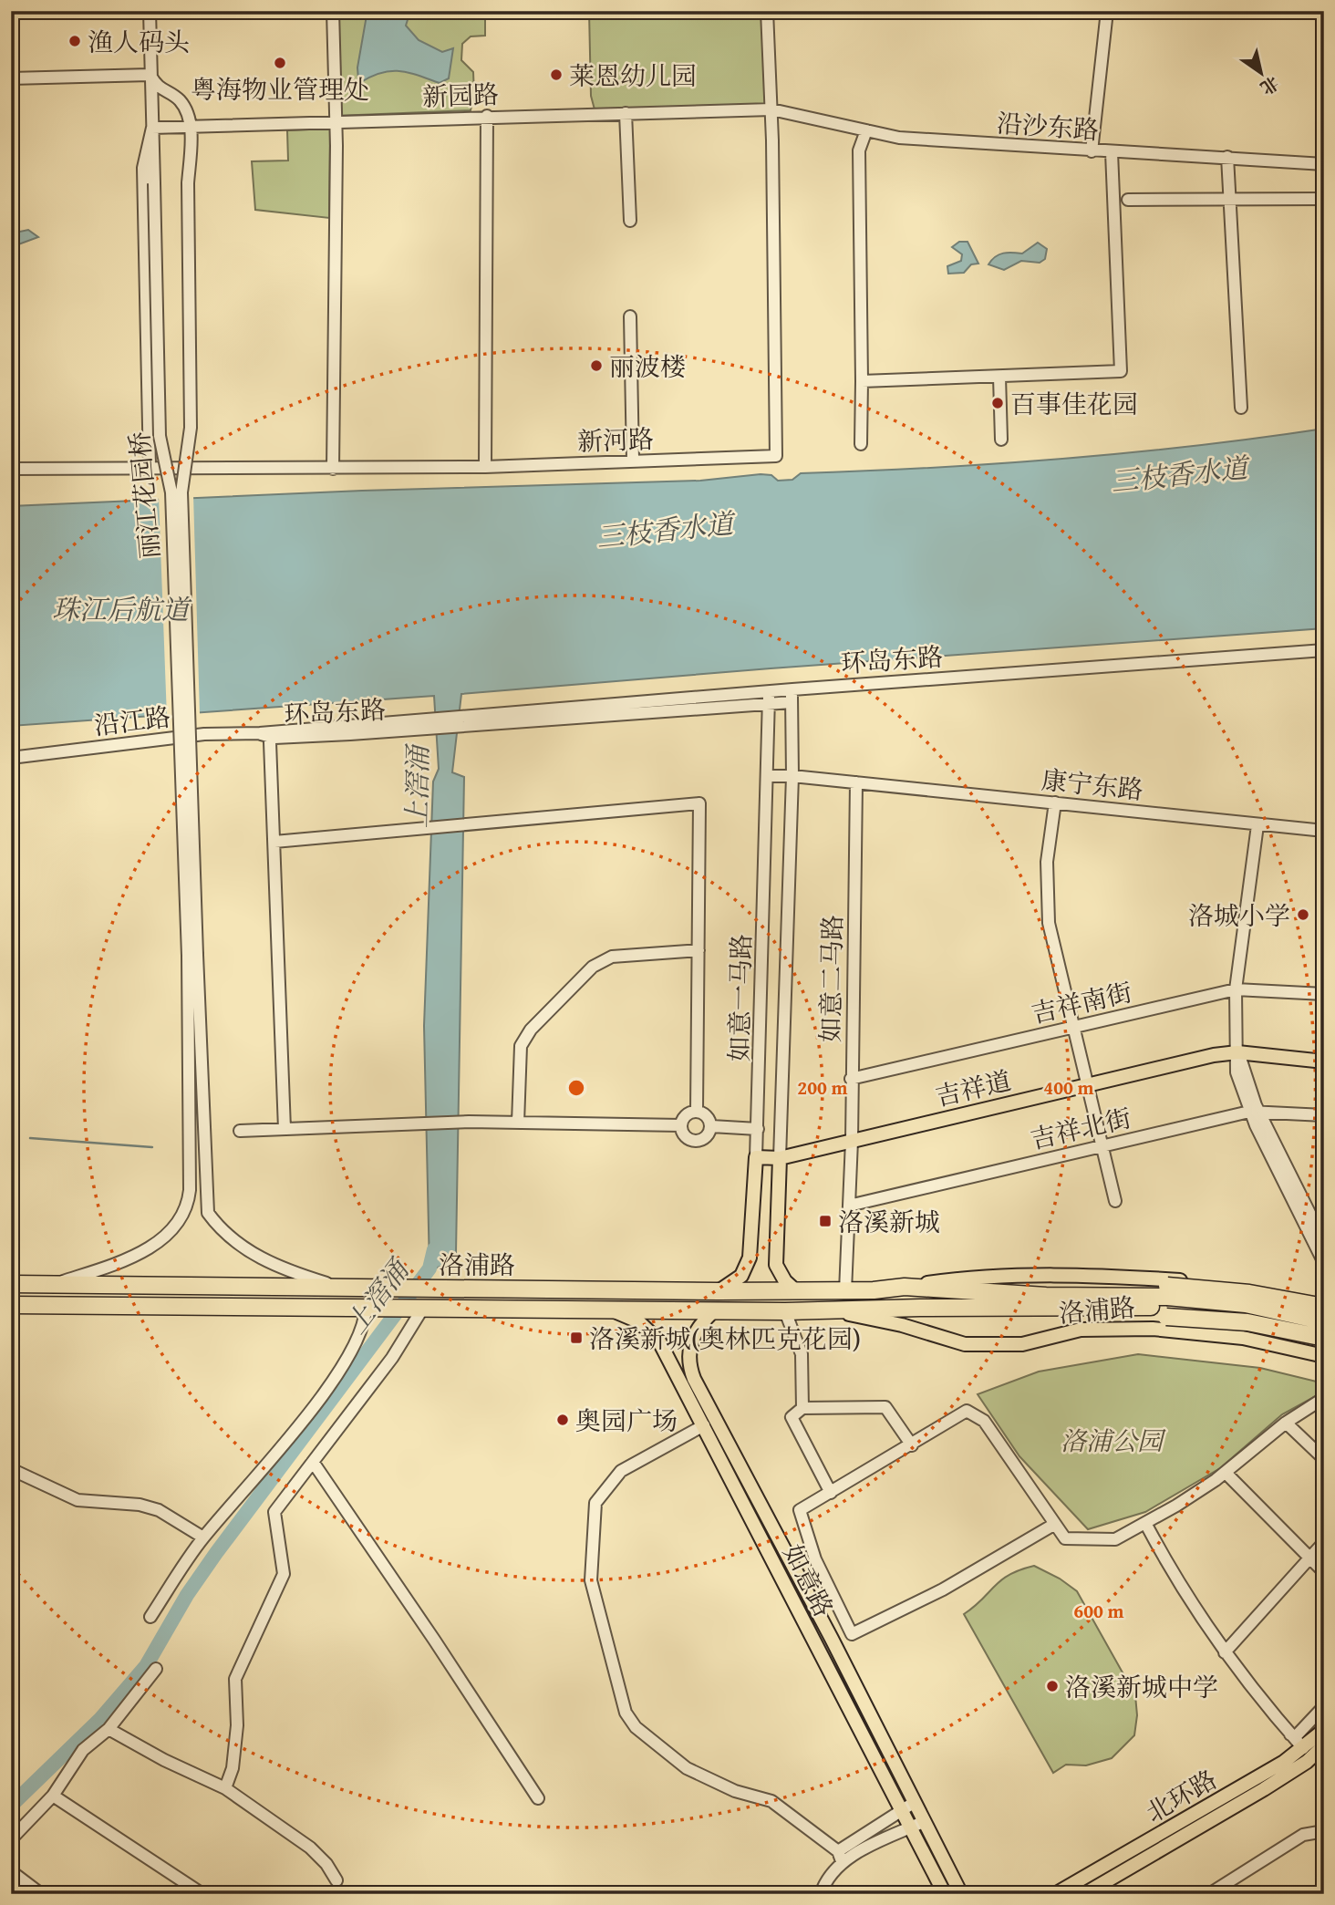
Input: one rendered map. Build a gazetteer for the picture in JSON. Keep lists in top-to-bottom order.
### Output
{
  "streets": {
    "highway": ["洛浦路"],
    "main road": [
      "如意一马路",
      "吉祥道",
      "如意路",
      "北环路"
    ],
    "street": [
      "新园路",
      "沿沙东路",
      "新河路",
      "丽江花园桥",
      "环岛东路",
      "沿江路",
      "康宁东路",
      "如意二马路",
      "吉祥南街",
      "吉祥北街"
    ]
  },
  "crossings": [
    ["新园路", "沿沙东路"],
    ["新园路", "新河路"],
    ["新园路", "丽江花园桥"],
    ["沿沙东路", "新河路"],
    ["环岛东路", "沿江路"],
    ["环岛东路", "如意一马路"],
    ["康宁东路", "如意二马路"],
    ["康宁东路", "如意一马路"],
    ["如意二马路", "吉祥南街"],
    ["如意二马路", "吉祥道"],
    ["如意二马路", "吉祥北街"],
    ["如意二马路", "洛浦路"],
    ["如意一马路", "吉祥道"],
    ["如意一马路", "洛浦路"],
    ["洛浦路", "如意路"]
  ],
  "water": ["三枝香水道", "珠江后航道", "上滘涌"],
  "parks": ["洛浦公园"],
  "places": {
    "other": [
      "渔人码头",
      "粤海物业管理处",
      "莱恩幼儿园",
      "丽波楼",
      "百事佳花园",
      "洛城小学",
      "奥园广场",
      "洛溪新城中学"
    ],
    "transit": ["洛溪新城", "洛溪新城(奥林匹克花园)"]
  },
  "north": "bottom right",
  "rings": ["200 m", "400 m", "600 m"]
}
